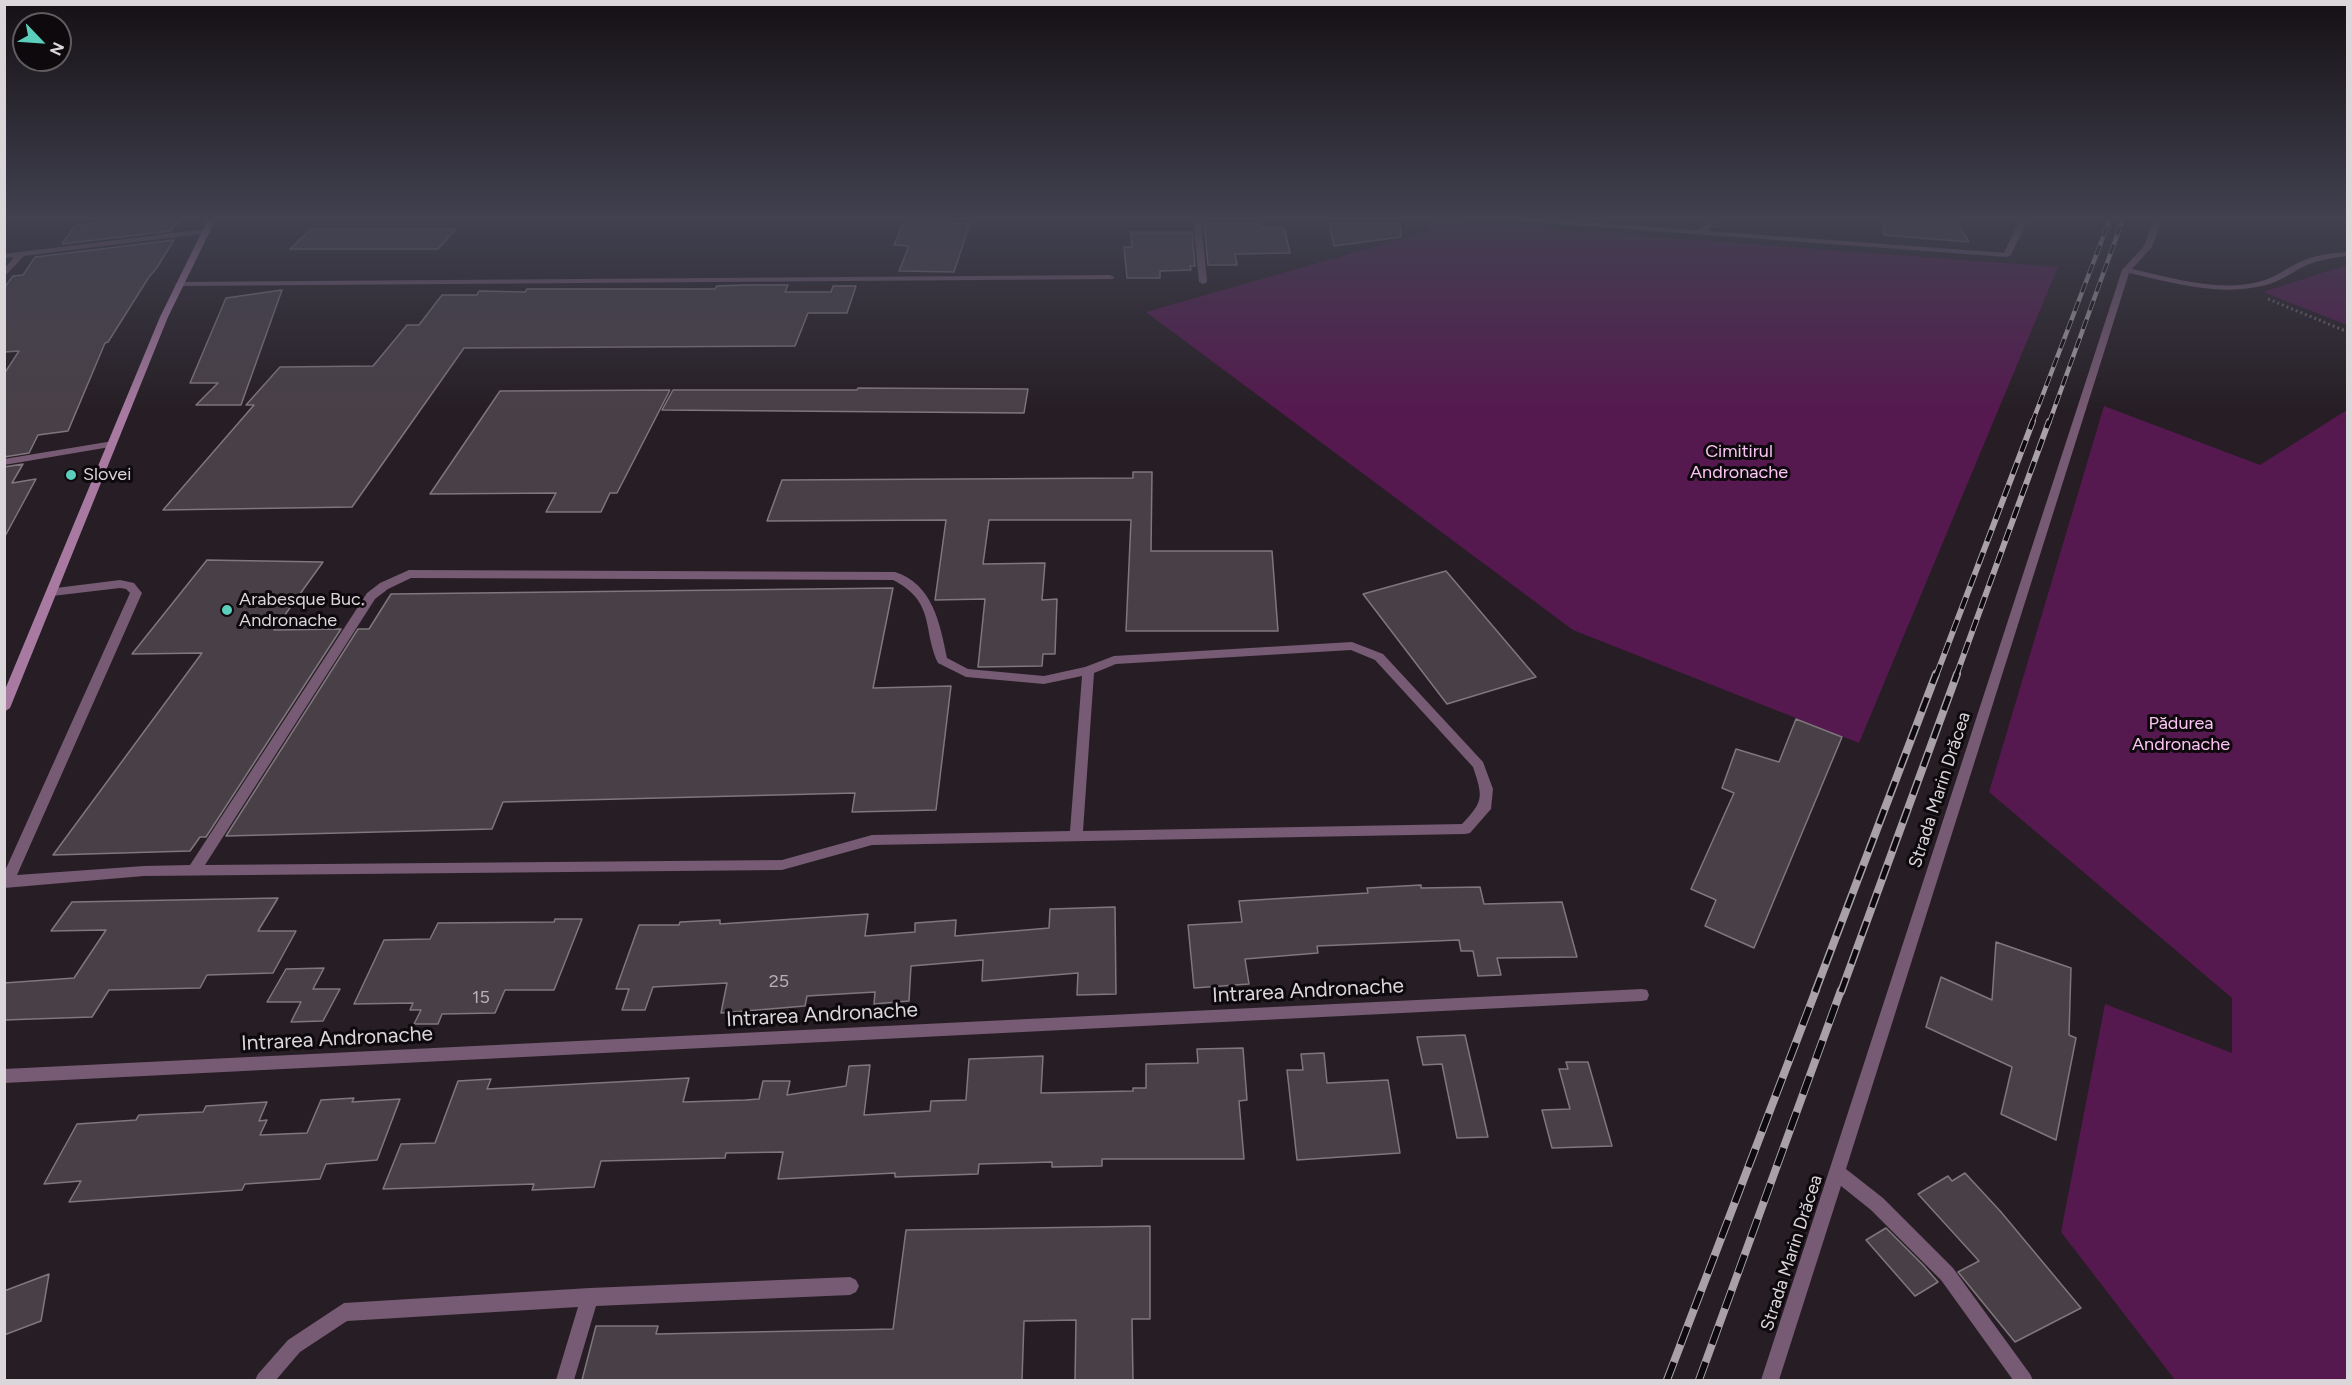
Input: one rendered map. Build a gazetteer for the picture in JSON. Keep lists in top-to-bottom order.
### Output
{
  "streets": {
    "street": ["Strada Marin Drăcea", "Intrarea Andronache"]
  },
  "parks": ["Cimitirul Andronache", "Pădurea Andronache"],
  "places": ["Slovei", "Arabesque Buc. Andronache"],
  "house_numbers": ["25", "15"],
  "north": "bottom right"
}
